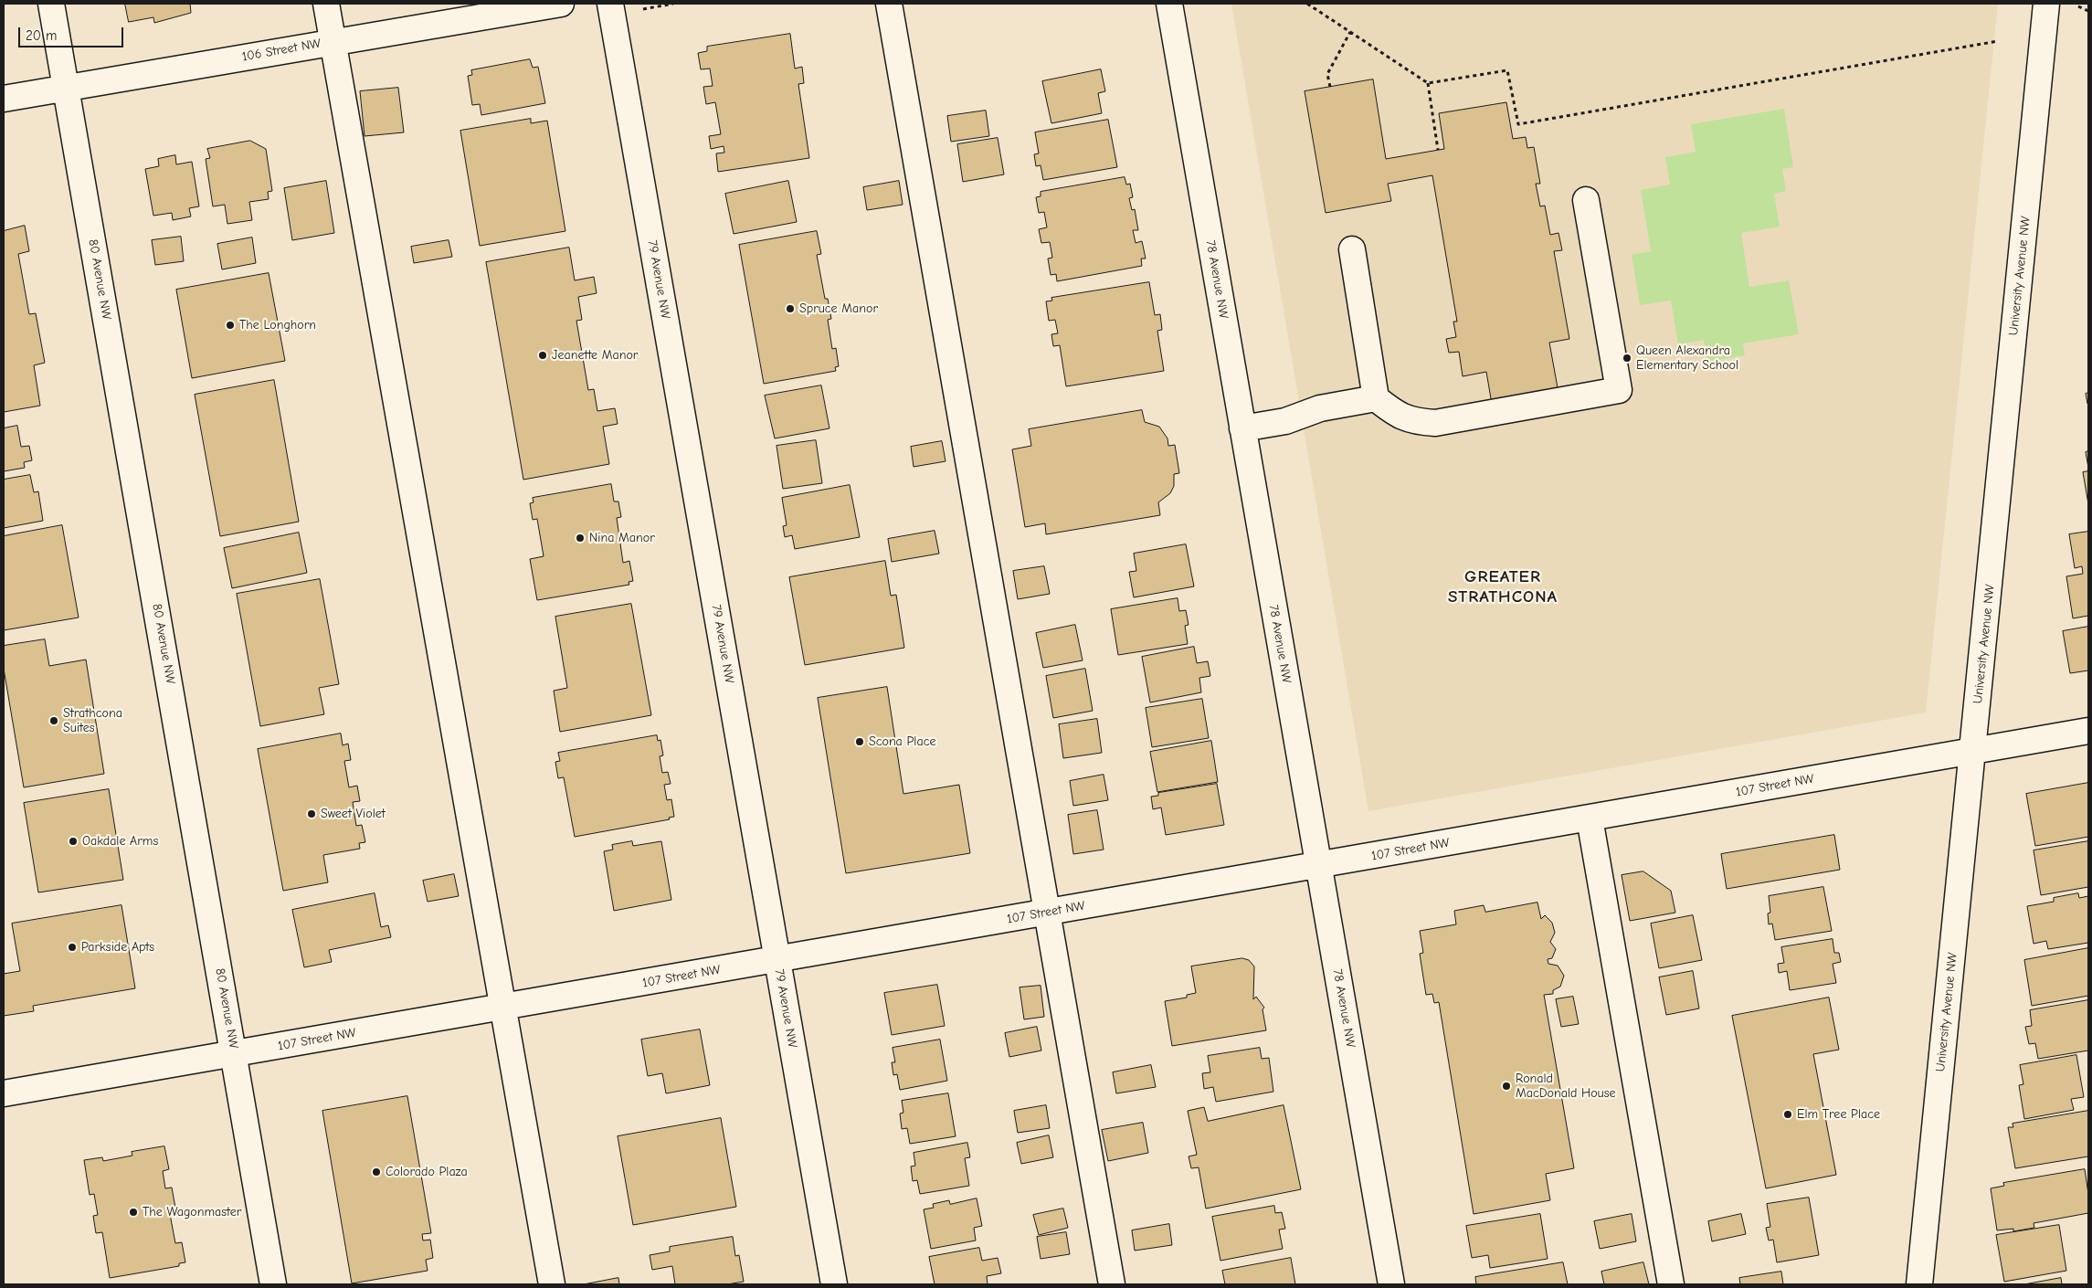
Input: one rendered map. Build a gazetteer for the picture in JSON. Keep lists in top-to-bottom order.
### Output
{
  "streets": {
    "street": [
      "106 Street NW",
      "University Avenue NW",
      "80 Avenue NW",
      "79 Avenue NW",
      "78 Avenue NW",
      "107 Street NW"
    ]
  },
  "crossings": [
    ["106 Street NW", "80 Avenue NW"],
    ["University Avenue NW", "107 Street NW"],
    ["80 Avenue NW", "107 Street NW"],
    ["79 Avenue NW", "107 Street NW"],
    ["78 Avenue NW", "107 Street NW"]
  ],
  "districts": ["GREATER STRATHCONA"],
  "places": [
    "Spruce Manor",
    "The Longhorn",
    "Jeanette Manor",
    "Queen Alexandra Elementary School",
    "Nina Manor",
    "Strathcona Suites",
    "Scona Place",
    "Sweet Violet",
    "Oakdale Arms",
    "Parkside Apts",
    "Ronald MacDonald House",
    "Elm Tree Place",
    "Colorado Plaza",
    "The Wagonmaster"
  ],
  "scale_bar": "20 m"
}
